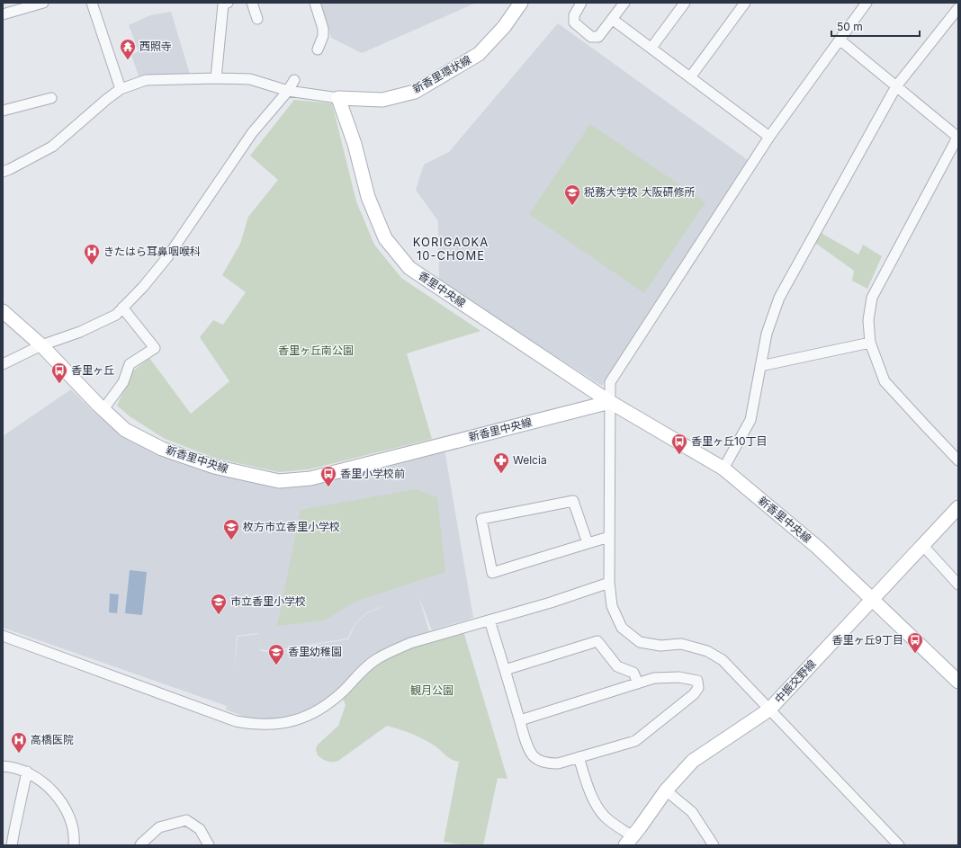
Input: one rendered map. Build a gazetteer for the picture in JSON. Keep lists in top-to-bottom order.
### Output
{
  "streets": {
    "street": [
      "新香里環状線",
      "香里中央線",
      "新香里中央線",
      "中振交野線"
    ]
  },
  "crossings": [
    ["新香里環状線", "香里中央線"],
    ["香里中央線", "新香里中央線"],
    ["新香里中央線", "中振交野線"]
  ],
  "districts": ["KORIGAOKA 10-CHOME"],
  "parks": ["香里ヶ丘南公園", "観月公園"],
  "places": {
    "temple": ["西照寺"],
    "school or university": [
      "税務大学校 大阪研修所",
      "枚方市立香里小学校",
      "市立香里小学校",
      "香里幼稚園"
    ],
    "hospital": ["きたはら耳鼻咽喉科", "高橋医院"],
    "bus stop": [
      "香里ヶ丘",
      "香里ヶ丘10丁目",
      "香里小学校前",
      "香里ヶ丘9丁目"
    ],
    "pharmacy": ["Welcia"]
  },
  "scale_bar": "50 m"
}
